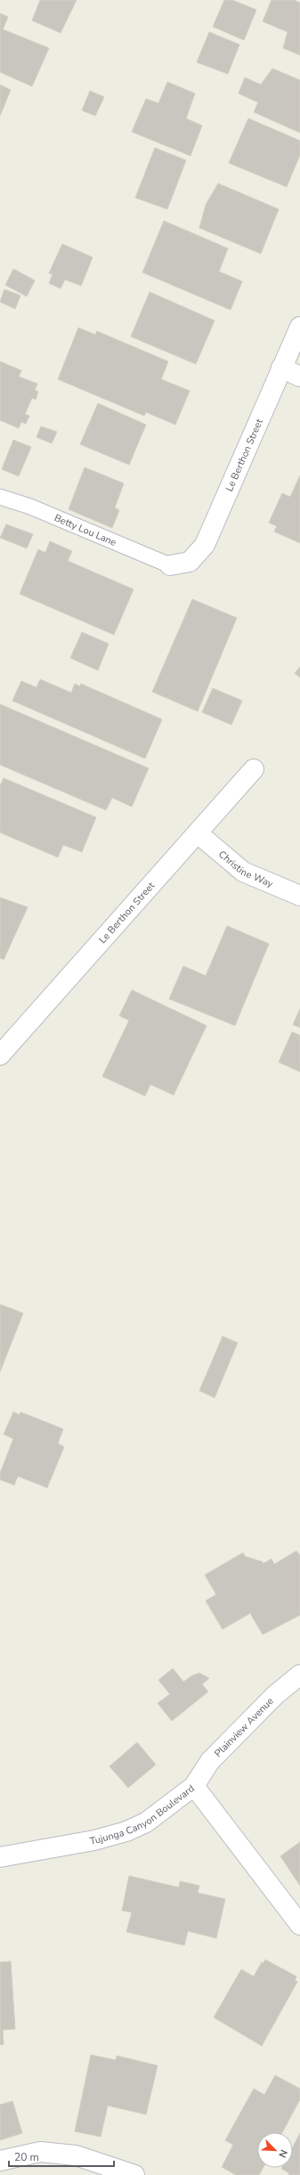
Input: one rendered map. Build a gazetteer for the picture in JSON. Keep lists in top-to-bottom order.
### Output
{
  "streets": {
    "street": [
      "Le Berthon Street",
      "Christine Way",
      "Plainview Avenue",
      "Tujunga Canyon Boulevard"
    ],
    "lane": ["Betty Lou Lane"]
  },
  "crossings": [
    ["Le Berthon Street", "Betty Lou Lane"],
    ["Le Berthon Street", "Christine Way"],
    ["Plainview Avenue", "Tujunga Canyon Boulevard"]
  ],
  "scale_bar": "20 m",
  "north": "bottom right"
}
